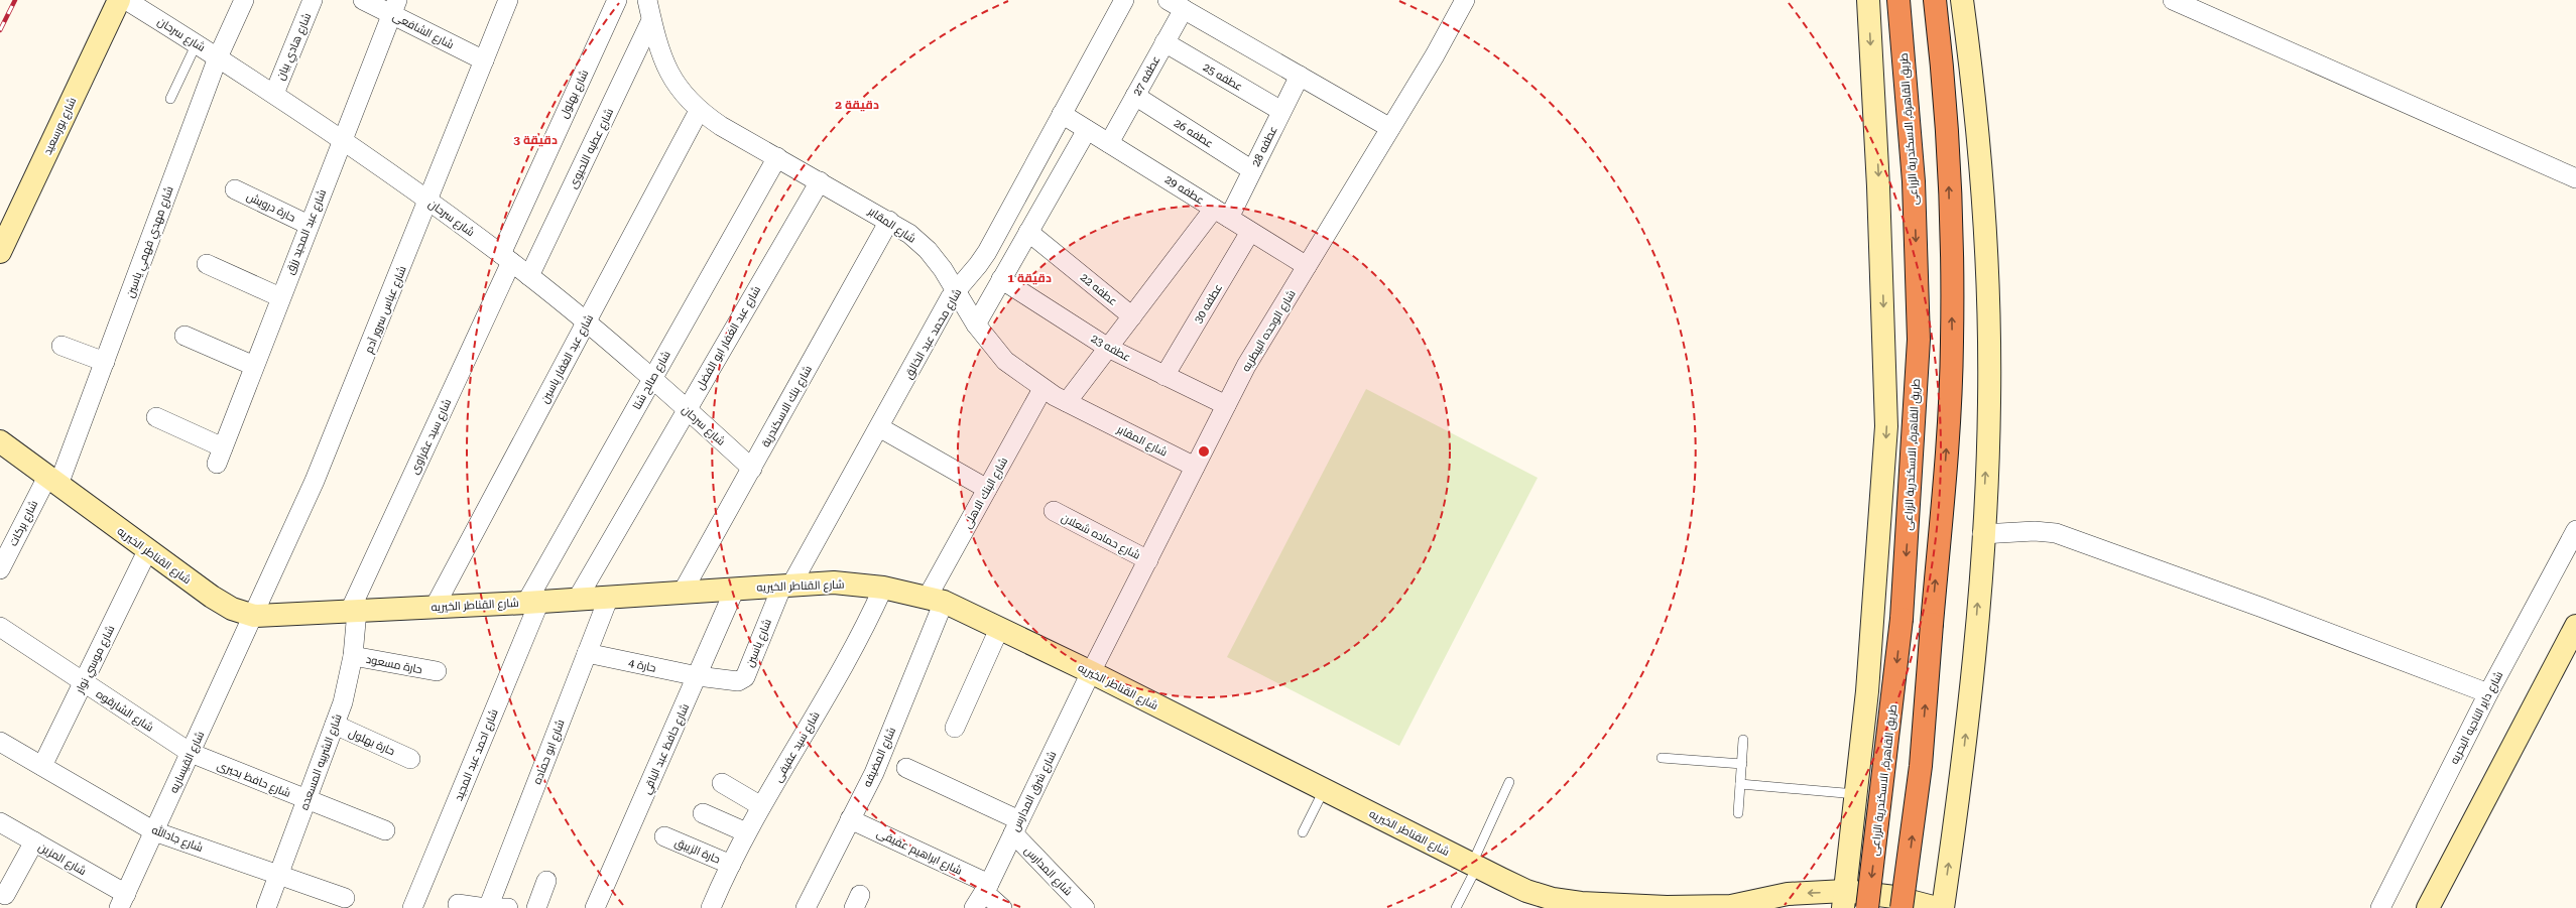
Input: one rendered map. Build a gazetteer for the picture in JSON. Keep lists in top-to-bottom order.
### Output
{
  "streets": {
    "highway": ["طريق القاهرة, الاسكندرية الزراعى"],
    "main road": ["شارع بورسعيد", "شارع القناطر الخيريه"],
    "street": [
      "شارع الشافعى",
      "شارع سرحان",
      "شارع هادي بيان",
      "عطفه 27",
      "عطفه 25",
      "شارع بهلول",
      "عطفه 26",
      "عطفه 28",
      "شارع عطيه اللحيوى",
      "عطفه 29",
      "حارة درويش",
      "شارع المقابر",
      "شارع عبد المجيد رزق",
      "شارع مهدي فهمي ياسين",
      "عطفه 22",
      "عطفه 30",
      "شارع عباس سرور آدم",
      "شارع الوحده البيطريه",
      "شارع محمد عبد الخالق",
      "شارع عبد الغفار ابو الفضل",
      "عطفه 23",
      "شارع عبد الغفار ياسين",
      "شارع صالح شتا",
      "شارع بنك الاسكندرية",
      "شارع سيد عقراوى",
      "شارع البنك الاهلى",
      "شارع بركات",
      "شارع حماده شعلان",
      "شارع ياسين",
      "شارع موسي نوار",
      "حارة مسعود",
      "حارة 4",
      "شارع الشارقوه",
      "شارع داير الناحيه البحريه",
      "حارة بهلول",
      "شارع سيد عفيفى",
      "شارع حافظ عبد الباقي",
      "شارع ابو حماده",
      "شارع احمد عبد المجيد",
      "شارع المضيفه",
      "شارع القيساريه",
      "شارع الشربيه المسعده",
      "شارع حافظ بحيرى",
      "شارع شرق المدارس",
      "شارع جادالله",
      "حارة الزيبق",
      "شارع ابراهيم عفيفى",
      "شارع المزين",
      "شارع المدارس"
    ]
  },
  "crossings": [
    ["شارع الشافعى", "شارع عبد المجيد رزق"],
    ["شارع الشافعى", "شارع عباس سرور آدم"],
    ["شارع سرحان", "شارع هادي بيان"],
    ["شارع سرحان", "شارع بهلول"],
    ["شارع سرحان", "شارع عطيه اللحيوى"],
    ["شارع سرحان", "شارع عبد المجيد رزق"],
    ["شارع سرحان", "شارع مهدي فهمي ياسين"],
    ["شارع سرحان", "شارع عباس سرور آدم"],
    ["شارع سرحان", "شارع عبد الغفار ابو الفضل"],
    ["شارع سرحان", "شارع عبد الغفار ياسين"],
    ["شارع سرحان", "شارع صالح شتا"],
    ["شارع سرحان", "شارع بنك الاسكندرية"],
    ["شارع سرحان", "شارع سيد عقراوى"],
    ["عطفه 27", "عطفه 25"],
    ["عطفه 27", "عطفه 26"],
    ["عطفه 27", "عطفه 29"],
    ["عطفه 25", "عطفه 28"],
    ["شارع بهلول", "شارع سيد عقراوى"],
    ["عطفه 26", "عطفه 28"],
    ["عطفه 28", "عطفه 29"],
    ["عطفه 28", "شارع المقابر"],
    ["عطفه 28", "عطفه 22"],
    ["عطفه 28", "عطفه 23"],
    ["شارع عطيه اللحيوى", "شارع المقابر"],
    ["عطفه 29", "عطفه 30"],
    ["عطفه 29", "شارع الوحده البيطريه"],
    ["عطفه 29", "شارع محمد عبد الخالق"],
    ["حارة درويش", "شارع عبد المجيد رزق"],
    ["شارع المقابر", "شارع الوحده البيطريه"],
    ["شارع المقابر", "شارع محمد عبد الخالق"],
    ["شارع المقابر", "شارع عبد الغفار ابو الفضل"],
    ["شارع المقابر", "شارع عبد الغفار ياسين"],
    ["شارع المقابر", "شارع صالح شتا"],
    ["شارع المقابر", "شارع بنك الاسكندرية"],
    ["شارع المقابر", "شارع البنك الاهلى"],
    ["شارع مهدي فهمي ياسين", "شارع بركات"],
    ["شارع مهدي فهمي ياسين", "شارع القناطر الخيريه"],
    ["عطفه 30", "عطفه 23"],
    ["شارع عباس سرور آدم", "شارع القناطر الخيريه"],
    ["شارع عباس سرور آدم", "شارع القيساريه"],
    ["شارع الوحده البيطريه", "عطفه 23"],
    ["شارع الوحده البيطريه", "شارع حماده شعلان"],
    ["شارع الوحده البيطريه", "شارع القناطر الخيريه"],
    ["شارع الوحده البيطريه", "شارع شرق المدارس"],
    ["شارع محمد عبد الخالق", "شارع القناطر الخيريه"],
    ["شارع محمد عبد الخالق", "شارع ياسين"],
    ["شارع عبد الغفار ابو الفضل", "شارع القناطر الخيريه"],
    ["شارع عبد الغفار ياسين", "شارع القناطر الخيريه"],
    ["شارع صالح شتا", "شارع القناطر الخيريه"],
    ["شارع صالح شتا", "شارع احمد عبد المجيد"],
    ["شارع بنك الاسكندرية", "شارع القناطر الخيريه"],
    ["شارع سيد عقراوى", "شارع القناطر الخيريه"],
    ["شارع سيد عقراوى", "شارع الشربيه المسعده"],
    ["شارع البنك الاهلى", "شارع القناطر الخيريه"],
    ["شارع البنك الاهلى", "شارع المضيفه"],
    ["شارع بركات", "شارع القناطر الخيريه"],
    ["شارع القناطر الخيريه", "شارع ياسين"],
    ["شارع القناطر الخيريه", "شارع موسي نوار"],
    ["شارع القناطر الخيريه", "شارع سيد عفيفى"],
    ["شارع القناطر الخيريه", "شارع حافظ عبد الباقي"],
    ["شارع القناطر الخيريه", "شارع ابو حماده"],
    ["شارع القناطر الخيريه", "شارع احمد عبد المجيد"],
    ["شارع القناطر الخيريه", "شارع المضيفه"],
    ["شارع القناطر الخيريه", "شارع القيساريه"],
    ["شارع القناطر الخيريه", "شارع الشربيه المسعده"],
    ["شارع القناطر الخيريه", "شارع شرق المدارس"],
    ["شارع ياسين", "حارة 4"],
    ["شارع ياسين", "شارع حافظ عبد الباقي"],
    ["شارع موسي نوار", "شارع الشارقوه"],
    ["شارع موسي نوار", "شارع جادالله"],
    ["حارة مسعود", "شارع الشربيه المسعده"],
    ["حارة 4", "شارع حافظ عبد الباقي"],
    ["حارة 4", "شارع ابو حماده"],
    ["شارع الشارقوه", "شارع القيساريه"],
    ["شارع الشارقوه", "شارع حافظ بحيرى"],
    ["حارة بهلول", "شارع الشربيه المسعده"],
    ["شارع سيد عفيفى", "حارة الزيبق"],
    ["شارع المضيفه", "شارع ابراهيم عفيفى"],
    ["شارع القيساريه", "شارع حافظ بحيرى"],
    ["شارع القيساريه", "شارع جادالله"],
    ["شارع القيساريه", "شارع المزين"],
    ["شارع الشربيه المسعده", "شارع حافظ بحيرى"],
    ["شارع الشربيه المسعده", "شارع جادالله"],
    ["شارع شرق المدارس", "شارع ابراهيم عفيفى"],
    ["شارع شرق المدارس", "شارع المدارس"]
  ],
  "rings": ["2 دقيقة", "3 دقيقة", "1 دقيقة"]
}
